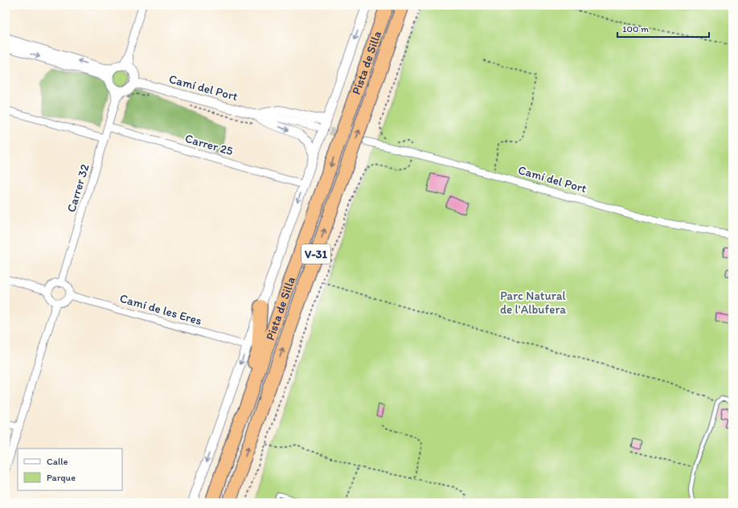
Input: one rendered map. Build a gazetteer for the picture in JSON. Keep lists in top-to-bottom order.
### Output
{
  "streets": {
    "highway": ["Pista de Silla", "V-31"],
    "street": [
      "Camí del Port",
      "Carrer 25",
      "Carrer 32",
      "Camí de les Eres"
    ]
  },
  "crossings": [
    ["Camí del Port", "Carrer 32"],
    ["Carrer 25", "Carrer 32"],
    ["Carrer 32", "Camí de les Eres"]
  ],
  "parks": ["Parc Natural de l'Albufera"],
  "legend": ["Calle", "Parque"],
  "scale_bar": "100 m"
}
